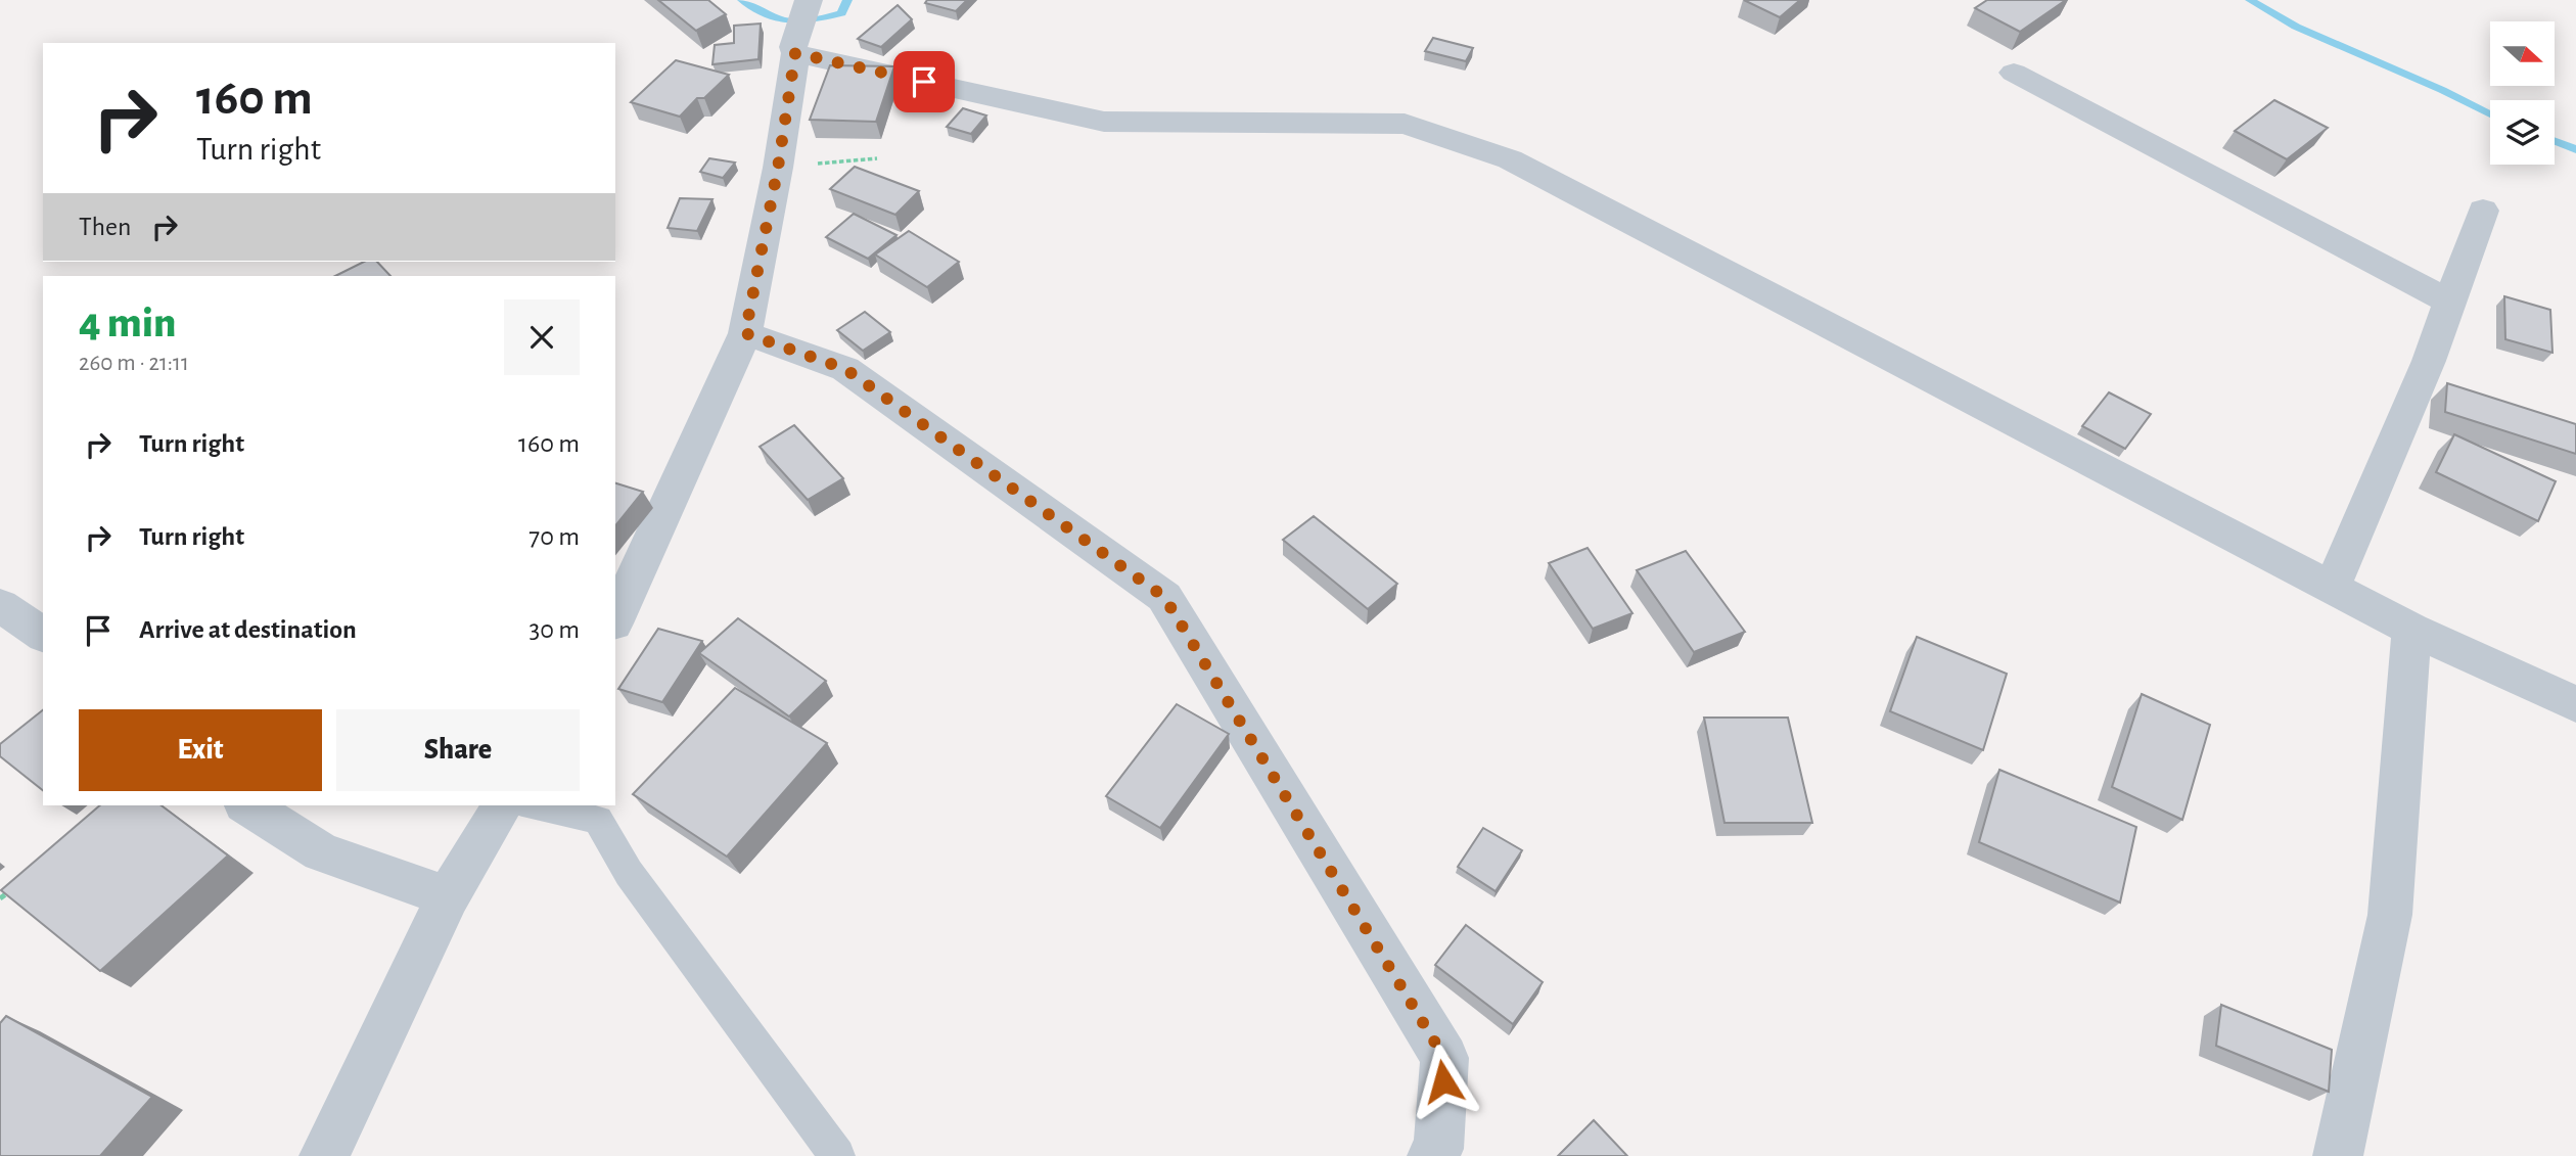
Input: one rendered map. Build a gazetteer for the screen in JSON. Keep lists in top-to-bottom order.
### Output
{
  "north": "right",
  "page": {
    "turn": ["160 m", "Turn right"],
    "then": "Then",
    "heading": ["4 min", "260 m · 21:11"],
    "list": [
      {
        "name": "Turn right",
        "value": "160 m"
      },
      {
        "name": "Turn right",
        "value": "70 m"
      },
      {
        "name": "Arrive at destination",
        "value": "30 m"
      }
    ],
    "buttons": ["Exit", "Share"]
  }
}
